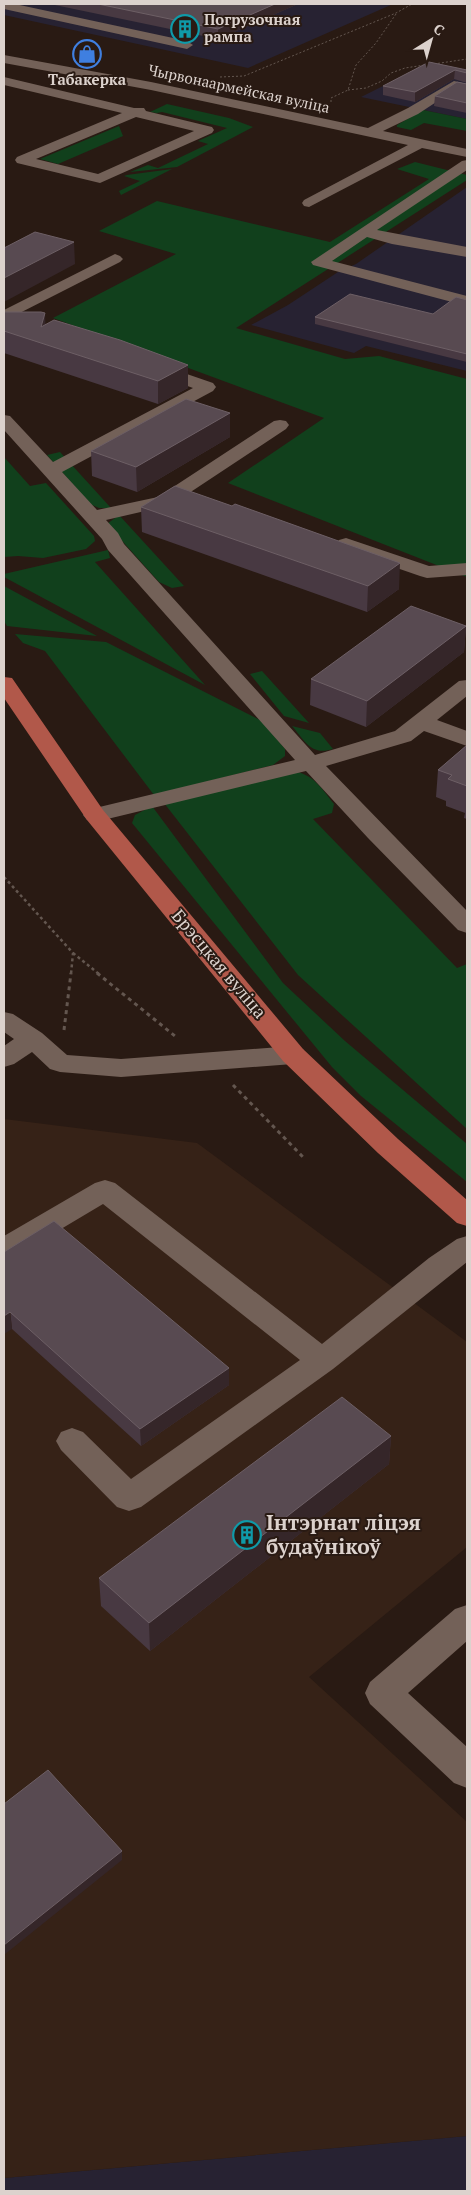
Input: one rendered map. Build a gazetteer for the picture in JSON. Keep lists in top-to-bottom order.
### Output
{
  "streets": {
    "main road": ["Брэсцкая вуліца"],
    "street": ["Чырвонаармейская вуліца"]
  },
  "places": {
    "building": ["Погрузочная рампа", "Інтэрнат ліцэя будаўнікоў"],
    "shop": ["Табакерка"]
  },
  "north": "top right"
}
